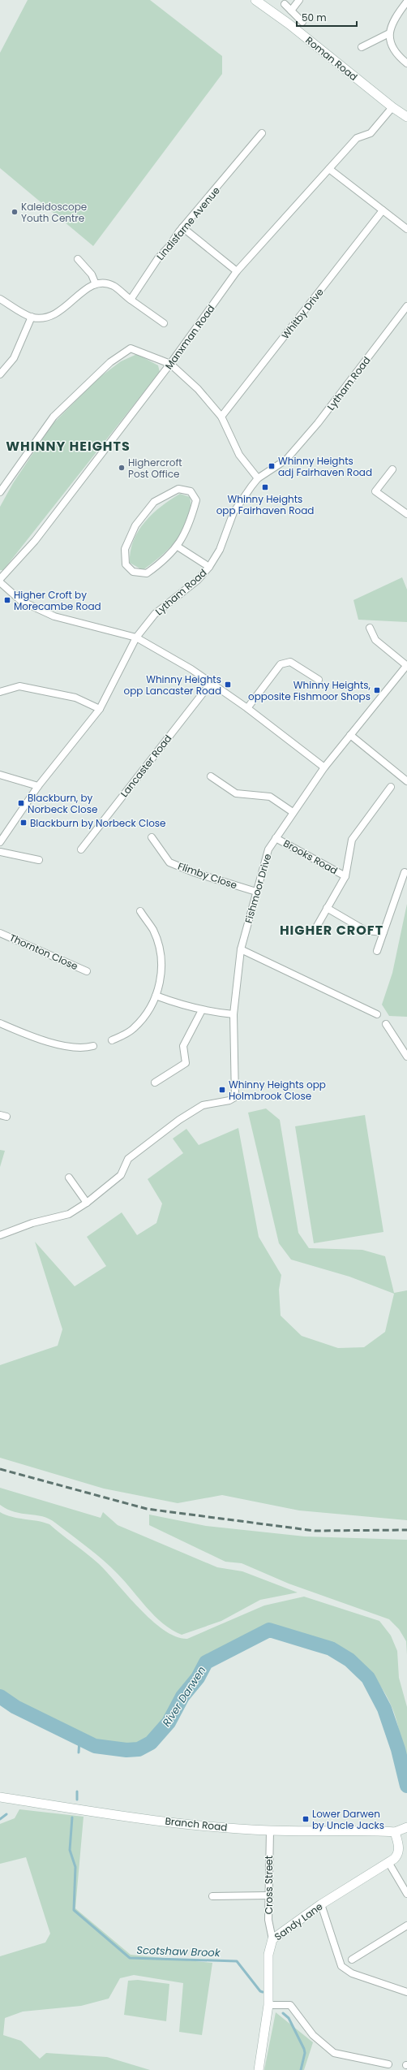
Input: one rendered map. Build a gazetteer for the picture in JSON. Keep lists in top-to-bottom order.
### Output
{
  "streets": {
    "street": [
      "Roman Road",
      "Lindisfarne Avenue",
      "Whitby Drive",
      "Manxman Road",
      "Lytham Road",
      "Lancaster Road",
      "Brooks Road",
      "Flimby Close",
      "Fishmoor Drive",
      "Thornton Close",
      "Branch Road",
      "Cross Street",
      "Sandy Lane"
    ]
  },
  "crossings": [
    ["Roman Road", "Manxman Road"],
    ["Brooks Road", "Fishmoor Drive"],
    ["Flimby Close", "Fishmoor Drive"],
    ["Branch Road", "Cross Street"],
    ["Branch Road", "Sandy Lane"],
    ["Cross Street", "Sandy Lane"]
  ],
  "districts": ["WHINNY HEIGHTS", "HIGHER CROFT"],
  "water": ["River Darwen", "Scotshaw Brook"],
  "places": {
    "other": ["Kaleidoscope Youth Centre", "Highercroft Post Office"],
    "transit": [
      "Whinny Heights adj Fairhaven Road",
      "Whinny Heights opp Fairhaven Road",
      "Higher Croft by Morecambe Road",
      "Whinny Heights opp Lancaster Road",
      "Whinny Heights, opposite Fishmoor Shops",
      "Blackburn, by Norbeck Close",
      "Blackburn by Norbeck Close",
      "Whinny Heights opp Holmbrook Close",
      "Lower Darwen by Uncle Jacks"
    ]
  },
  "scale_bar": "50 m"
}
